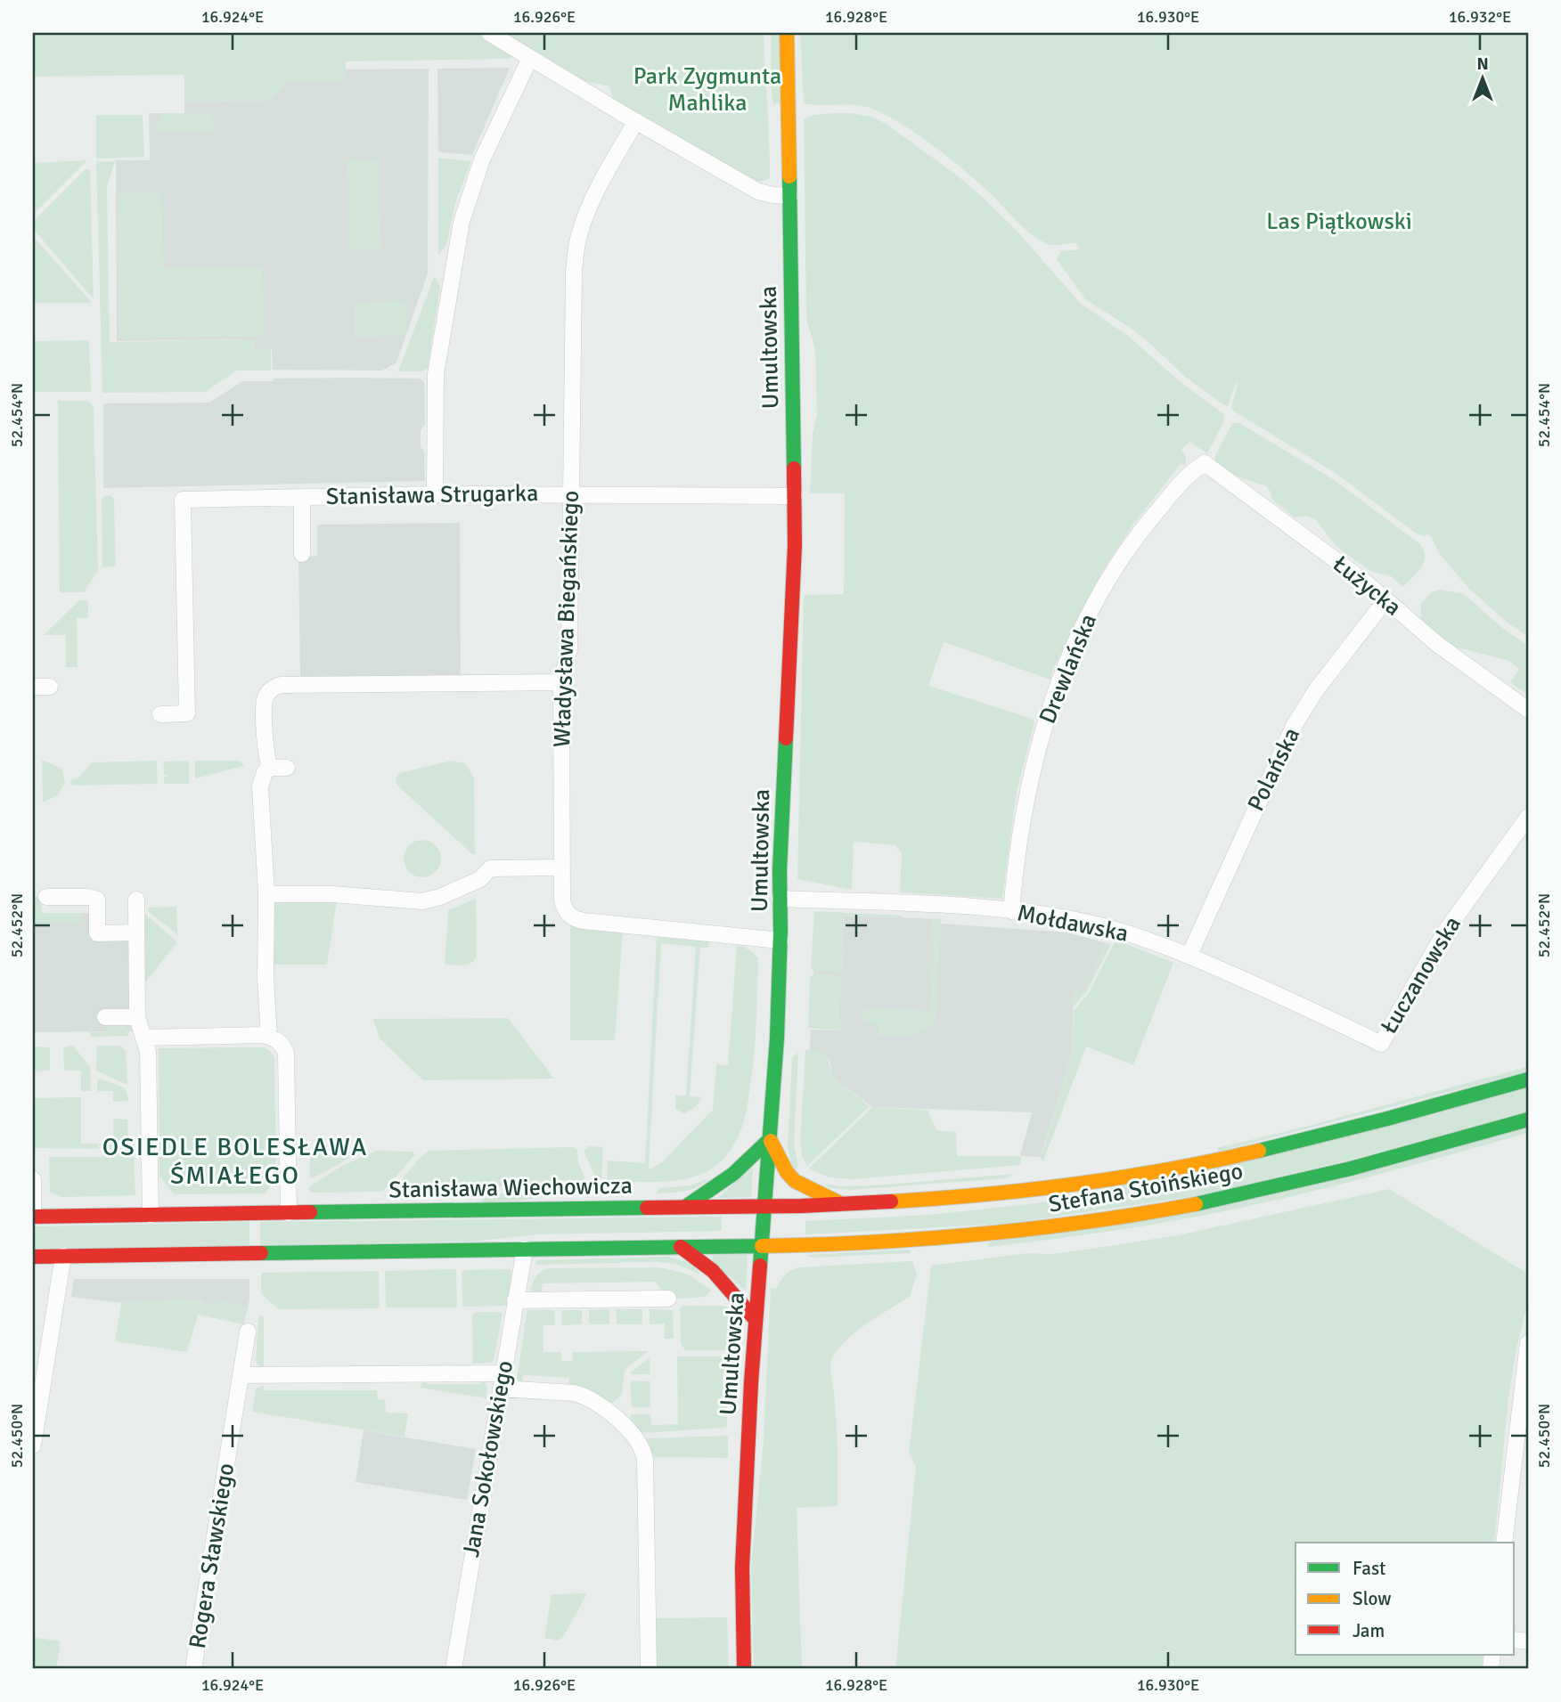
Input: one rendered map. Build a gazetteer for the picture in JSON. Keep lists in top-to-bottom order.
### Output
{
  "streets": {
    "street": [
      "Umultowska",
      "Stanisława Strugarka",
      "Łużycka",
      "Władysława Biegańskiego",
      "Drewlańska",
      "Polańska",
      "Mołdawska",
      "Łuczanowska",
      "Stanisława Wiechowicza",
      "Stefana Stoińskiego",
      "Jana Sokołowskiego",
      "Rogera Sławskiego"
    ]
  },
  "crossings": [
    ["Umultowska", "Stanisława Strugarka"],
    ["Umultowska", "Władysława Biegańskiego"],
    ["Umultowska", "Mołdawska"],
    ["Umultowska", "Stanisława Wiechowicza"],
    ["Umultowska", "Stefana Stoińskiego"],
    ["Stanisława Strugarka", "Władysława Biegańskiego"],
    ["Łużycka", "Drewlańska"],
    ["Łużycka", "Polańska"],
    ["Drewlańska", "Mołdawska"],
    ["Polańska", "Mołdawska"],
    ["Mołdawska", "Łuczanowska"],
    ["Stanisława Wiechowicza", "Stefana Stoińskiego"]
  ],
  "districts": ["OSIEDLE BOLESŁAWA ŚMIAŁEGO"],
  "parks": ["Park Zygmunta Mahlika", "Las Piątkowski"],
  "legend": ["Fast", "Slow", "Jam"],
  "north": "top",
  "coordinates": [
    "16.924°E",
    "16.926°E",
    "16.928°E",
    "16.930°E",
    "16.932°E",
    "52.454°N",
    "52.452°N",
    "52.450°N"
  ]
}
